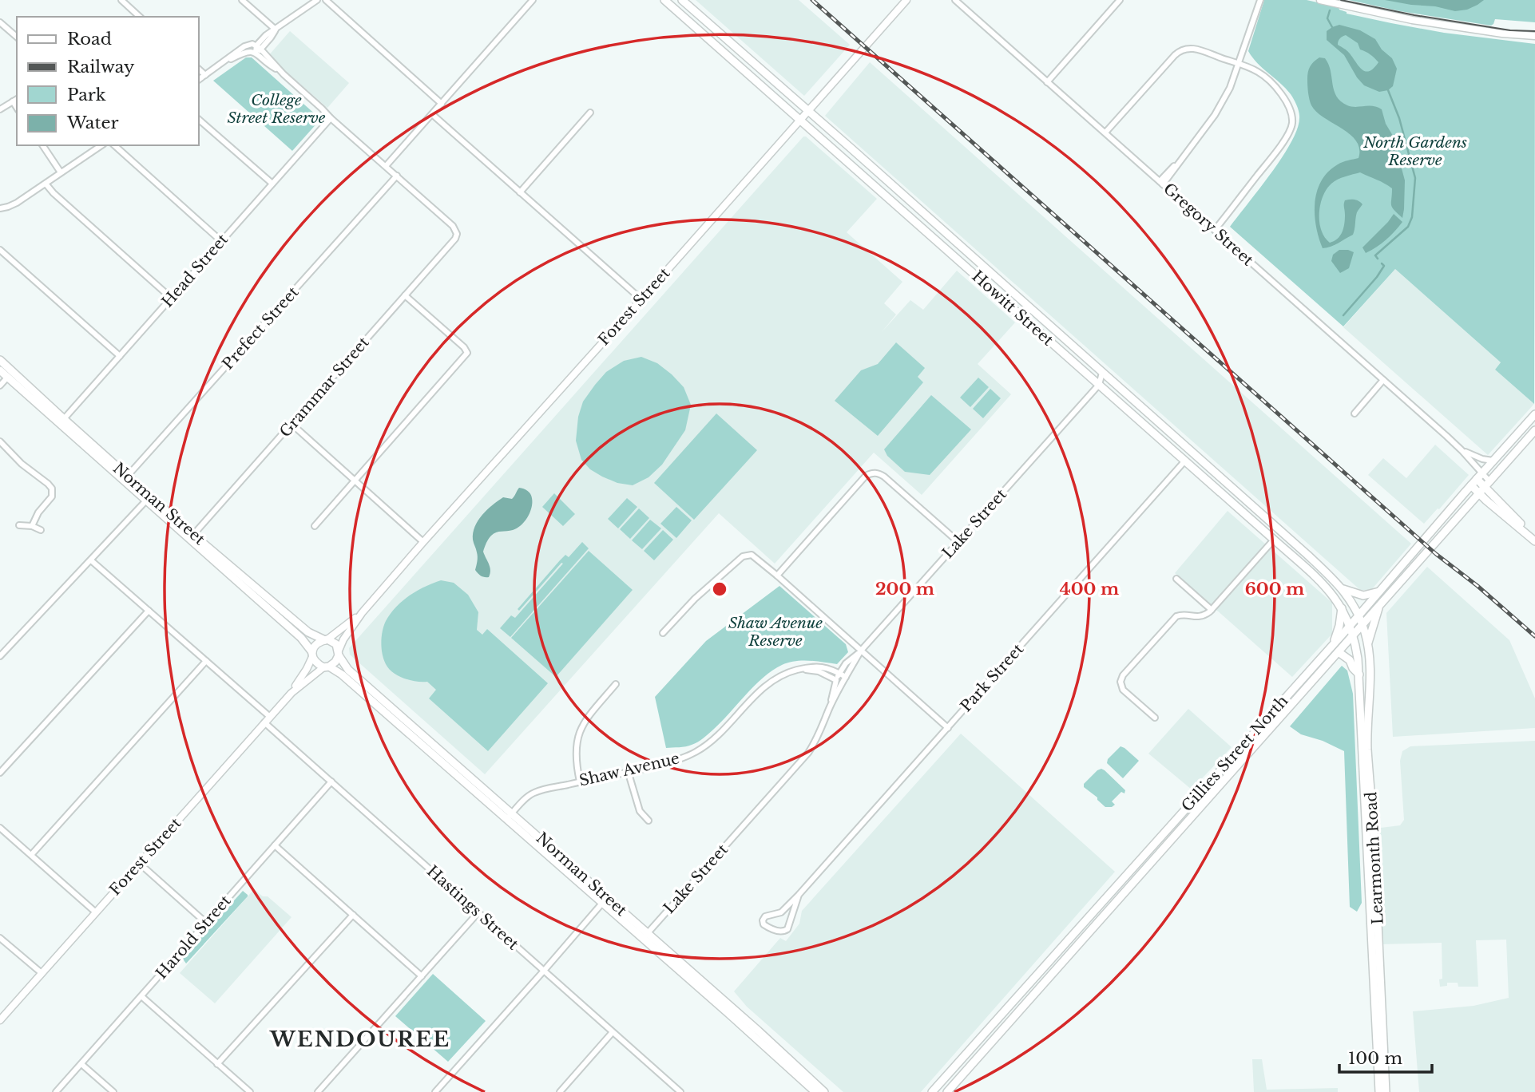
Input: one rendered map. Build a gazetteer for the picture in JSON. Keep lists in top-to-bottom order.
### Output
{
  "streets": {
    "main road": [
      "Howitt Street",
      "Norman Street",
      "Gillies Street North",
      "Learmonth Road"
    ],
    "street": [
      "Gregory Street",
      "Head Street",
      "Forest Street",
      "Prefect Street",
      "Grammar Street",
      "Lake Street",
      "Park Street",
      "Shaw Avenue",
      "Hastings Street",
      "Harold Street"
    ]
  },
  "crossings": [
    ["Gregory Street", "Gillies Street North"],
    ["Head Street", "Norman Street"],
    ["Forest Street", "Howitt Street"],
    ["Forest Street", "Norman Street"],
    ["Forest Street", "Hastings Street"],
    ["Howitt Street", "Lake Street"],
    ["Howitt Street", "Park Street"],
    ["Howitt Street", "Gillies Street North"],
    ["Howitt Street", "Learmonth Road"],
    ["Prefect Street", "Grammar Street"],
    ["Prefect Street", "Norman Street"],
    ["Grammar Street", "Norman Street"],
    ["Norman Street", "Lake Street"],
    ["Norman Street", "Shaw Avenue"],
    ["Lake Street", "Shaw Avenue"],
    ["Gillies Street North", "Learmonth Road"],
    ["Hastings Street", "Harold Street"]
  ],
  "districts": ["WENDOUREE"],
  "parks": ["College Street Reserve", "North Gardens Reserve", "Shaw Avenue Reserve"],
  "legend": [
    "Road",
    "Railway",
    "Park",
    "Water"
  ],
  "scale_bar": "100 m",
  "rings": ["200 m", "400 m", "600 m"]
}
